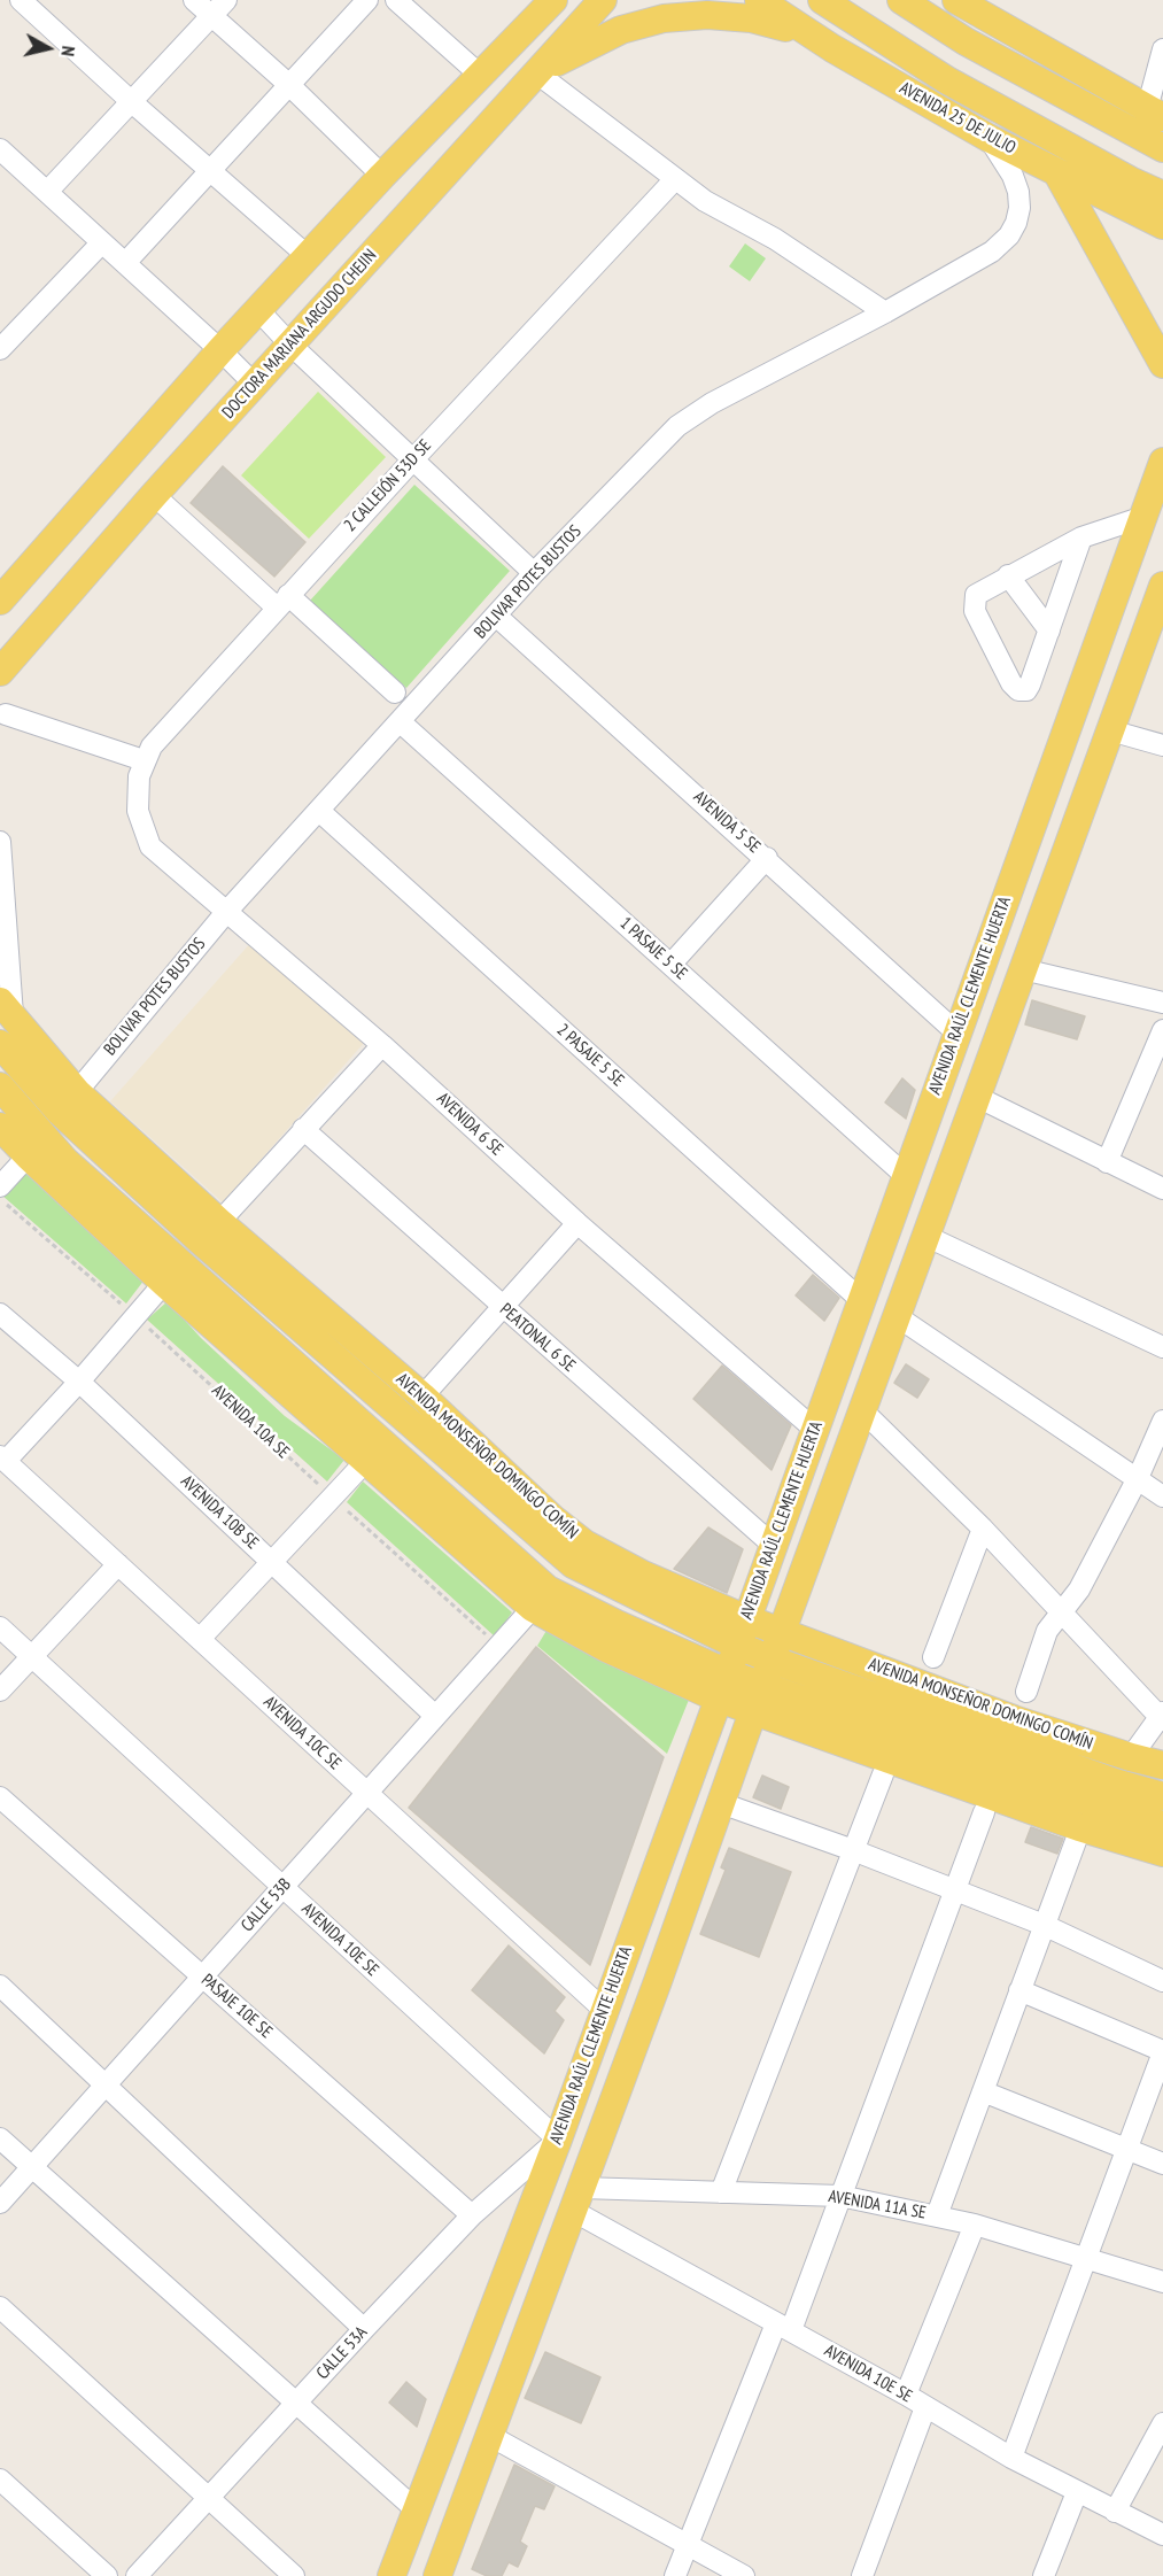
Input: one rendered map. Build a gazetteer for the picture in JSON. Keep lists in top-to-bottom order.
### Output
{
  "streets": {
    "main road": [
      "AVENIDA 25 DE JULIO",
      "DOCTORA MARIANA ARGUDO CHEJIN",
      "AVENIDA RAÚL CLEMENTE HUERTA",
      "AVENIDA MONSEÑOR DOMINGO COMÍN"
    ],
    "street": [
      "2 CALLEJÓN 53D SE",
      "BOLIVAR POTES BUSTOS",
      "AVENIDA 5 SE",
      "1 PASAJE 5 SE",
      "2 PASAJE 5 SE",
      "AVENIDA 6 SE",
      "PEATONAL 6 SE",
      "AVENIDA 10B SE",
      "AVENIDA 10C SE",
      "CALLE 53B",
      "AVENIDA 10E SE",
      "PASAJE 10E SE",
      "AVENIDA 11A SE",
      "CALLE 53A"
    ],
    "path": ["AVENIDA 10A SE"]
  },
  "crossings": [
    ["AVENIDA 25 DE JULIO", "BOLIVAR POTES BUSTOS"],
    ["2 CALLEJÓN 53D SE", "AVENIDA 6 SE"],
    ["BOLIVAR POTES BUSTOS", "AVENIDA 5 SE"],
    ["BOLIVAR POTES BUSTOS", "1 PASAJE 5 SE"],
    ["BOLIVAR POTES BUSTOS", "2 PASAJE 5 SE"],
    ["BOLIVAR POTES BUSTOS", "AVENIDA 6 SE"],
    ["BOLIVAR POTES BUSTOS", "AVENIDA MONSEÑOR DOMINGO COMÍN"],
    ["AVENIDA 5 SE", "AVENIDA RAÚL CLEMENTE HUERTA"],
    ["1 PASAJE 5 SE", "AVENIDA RAÚL CLEMENTE HUERTA"],
    ["AVENIDA RAÚL CLEMENTE HUERTA", "2 PASAJE 5 SE"],
    ["AVENIDA RAÚL CLEMENTE HUERTA", "AVENIDA 6 SE"],
    ["AVENIDA RAÚL CLEMENTE HUERTA", "PEATONAL 6 SE"],
    ["AVENIDA RAÚL CLEMENTE HUERTA", "AVENIDA MONSEÑOR DOMINGO COMÍN"],
    ["AVENIDA RAÚL CLEMENTE HUERTA", "AVENIDA 10C SE"],
    ["AVENIDA RAÚL CLEMENTE HUERTA", "AVENIDA 10E SE"],
    ["AVENIDA RAÚL CLEMENTE HUERTA", "AVENIDA 11A SE"],
    ["AVENIDA RAÚL CLEMENTE HUERTA", "CALLE 53A"],
    ["AVENIDA 10A SE", "CALLE 53B"],
    ["AVENIDA 10B SE", "CALLE 53B"],
    ["AVENIDA 10C SE", "CALLE 53B"],
    ["CALLE 53B", "AVENIDA 10E SE"],
    ["CALLE 53B", "PASAJE 10E SE"],
    ["AVENIDA 10E SE", "AVENIDA 11A SE"],
    ["AVENIDA 10E SE", "CALLE 53A"],
    ["PASAJE 10E SE", "CALLE 53A"]
  ],
  "north": "right"
}
